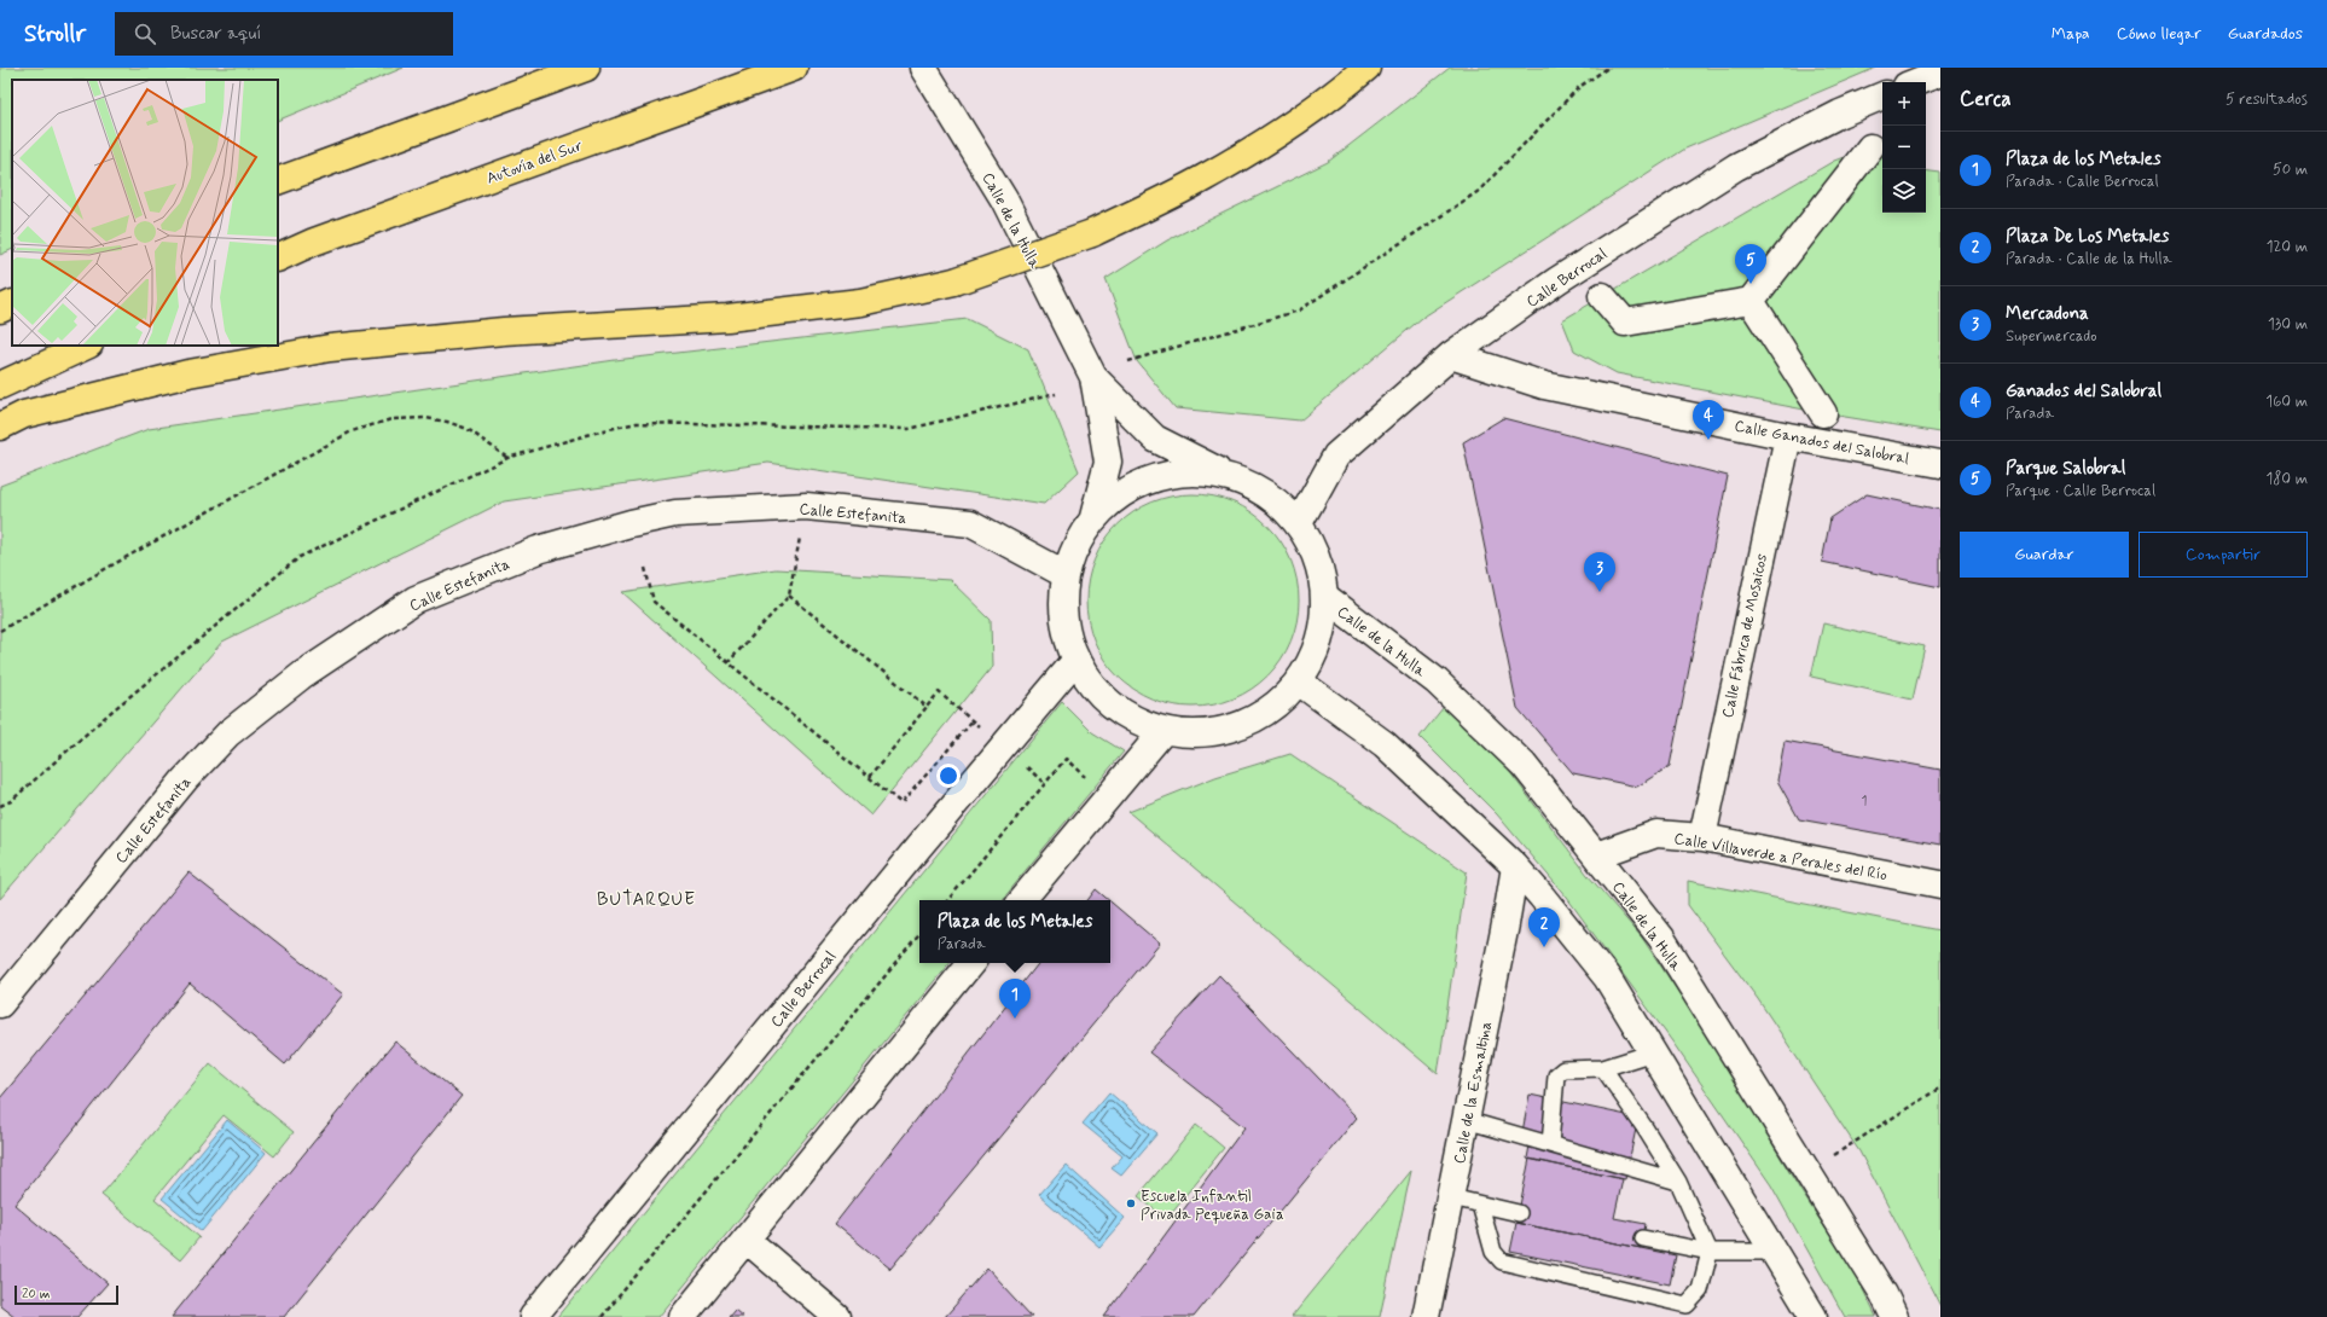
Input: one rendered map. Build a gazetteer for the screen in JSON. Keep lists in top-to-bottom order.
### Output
{
  "streets": {
    "highway": ["Autovía del Sur"],
    "street": [
      "Calle de la Hulla",
      "Calle Berrocal",
      "Calle Ganados del Salobral",
      "Calle Estefanita",
      "Calle Fábrica de Mosaicos",
      "Calle Villaverde a Perales del Río",
      "Calle de la Esmaltina"
    ]
  },
  "crossings": [
    ["Calle de la Hulla", "Calle Villaverde a Perales del Río"],
    ["Calle Berrocal", "Calle Ganados del Salobral"],
    ["Calle Ganados del Salobral", "Calle Fábrica de Mosaicos"],
    ["Calle Fábrica de Mosaicos", "Calle Villaverde a Perales del Río"]
  ],
  "districts": ["BUTARQUE"],
  "places": ["Escuela Infantil Privada Pequeña Gaia"],
  "house_numbers": ["1"],
  "scale_bar": "20 m",
  "page": {
    "header": "Strollr",
    "search": "Buscar aquí",
    "nav": ["Mapa", "Cómo llegar", "Guardados"],
    "heading": ["Cerca", "5 resultados"],
    "map_buttons": ["+", "−"],
    "list": [
      {
        "mark": "1",
        "name": "Plaza de los Metales",
        "note": "Parada · Calle Berrocal",
        "value": "50 m"
      },
      {
        "mark": "2",
        "name": "Plaza De Los Metales",
        "note": "Parada · Calle de la Hulla",
        "value": "120 m"
      },
      {
        "mark": "3",
        "name": "Mercadona",
        "note": "Supermercado",
        "value": "130 m"
      },
      {
        "mark": "4",
        "name": "Ganados del Salobral",
        "note": "Parada",
        "value": "160 m"
      },
      {
        "mark": "5",
        "name": "Parque Salobral",
        "note": "Parque · Calle Berrocal",
        "value": "180 m"
      }
    ],
    "pins": [
      "5",
      "4",
      "3",
      "2",
      "1"
    ],
    "buttons": ["Guardar", "Compartir"],
    "popup": ["Plaza de los Metales", "Parada"],
    "scale": "20 m"
  }
}
